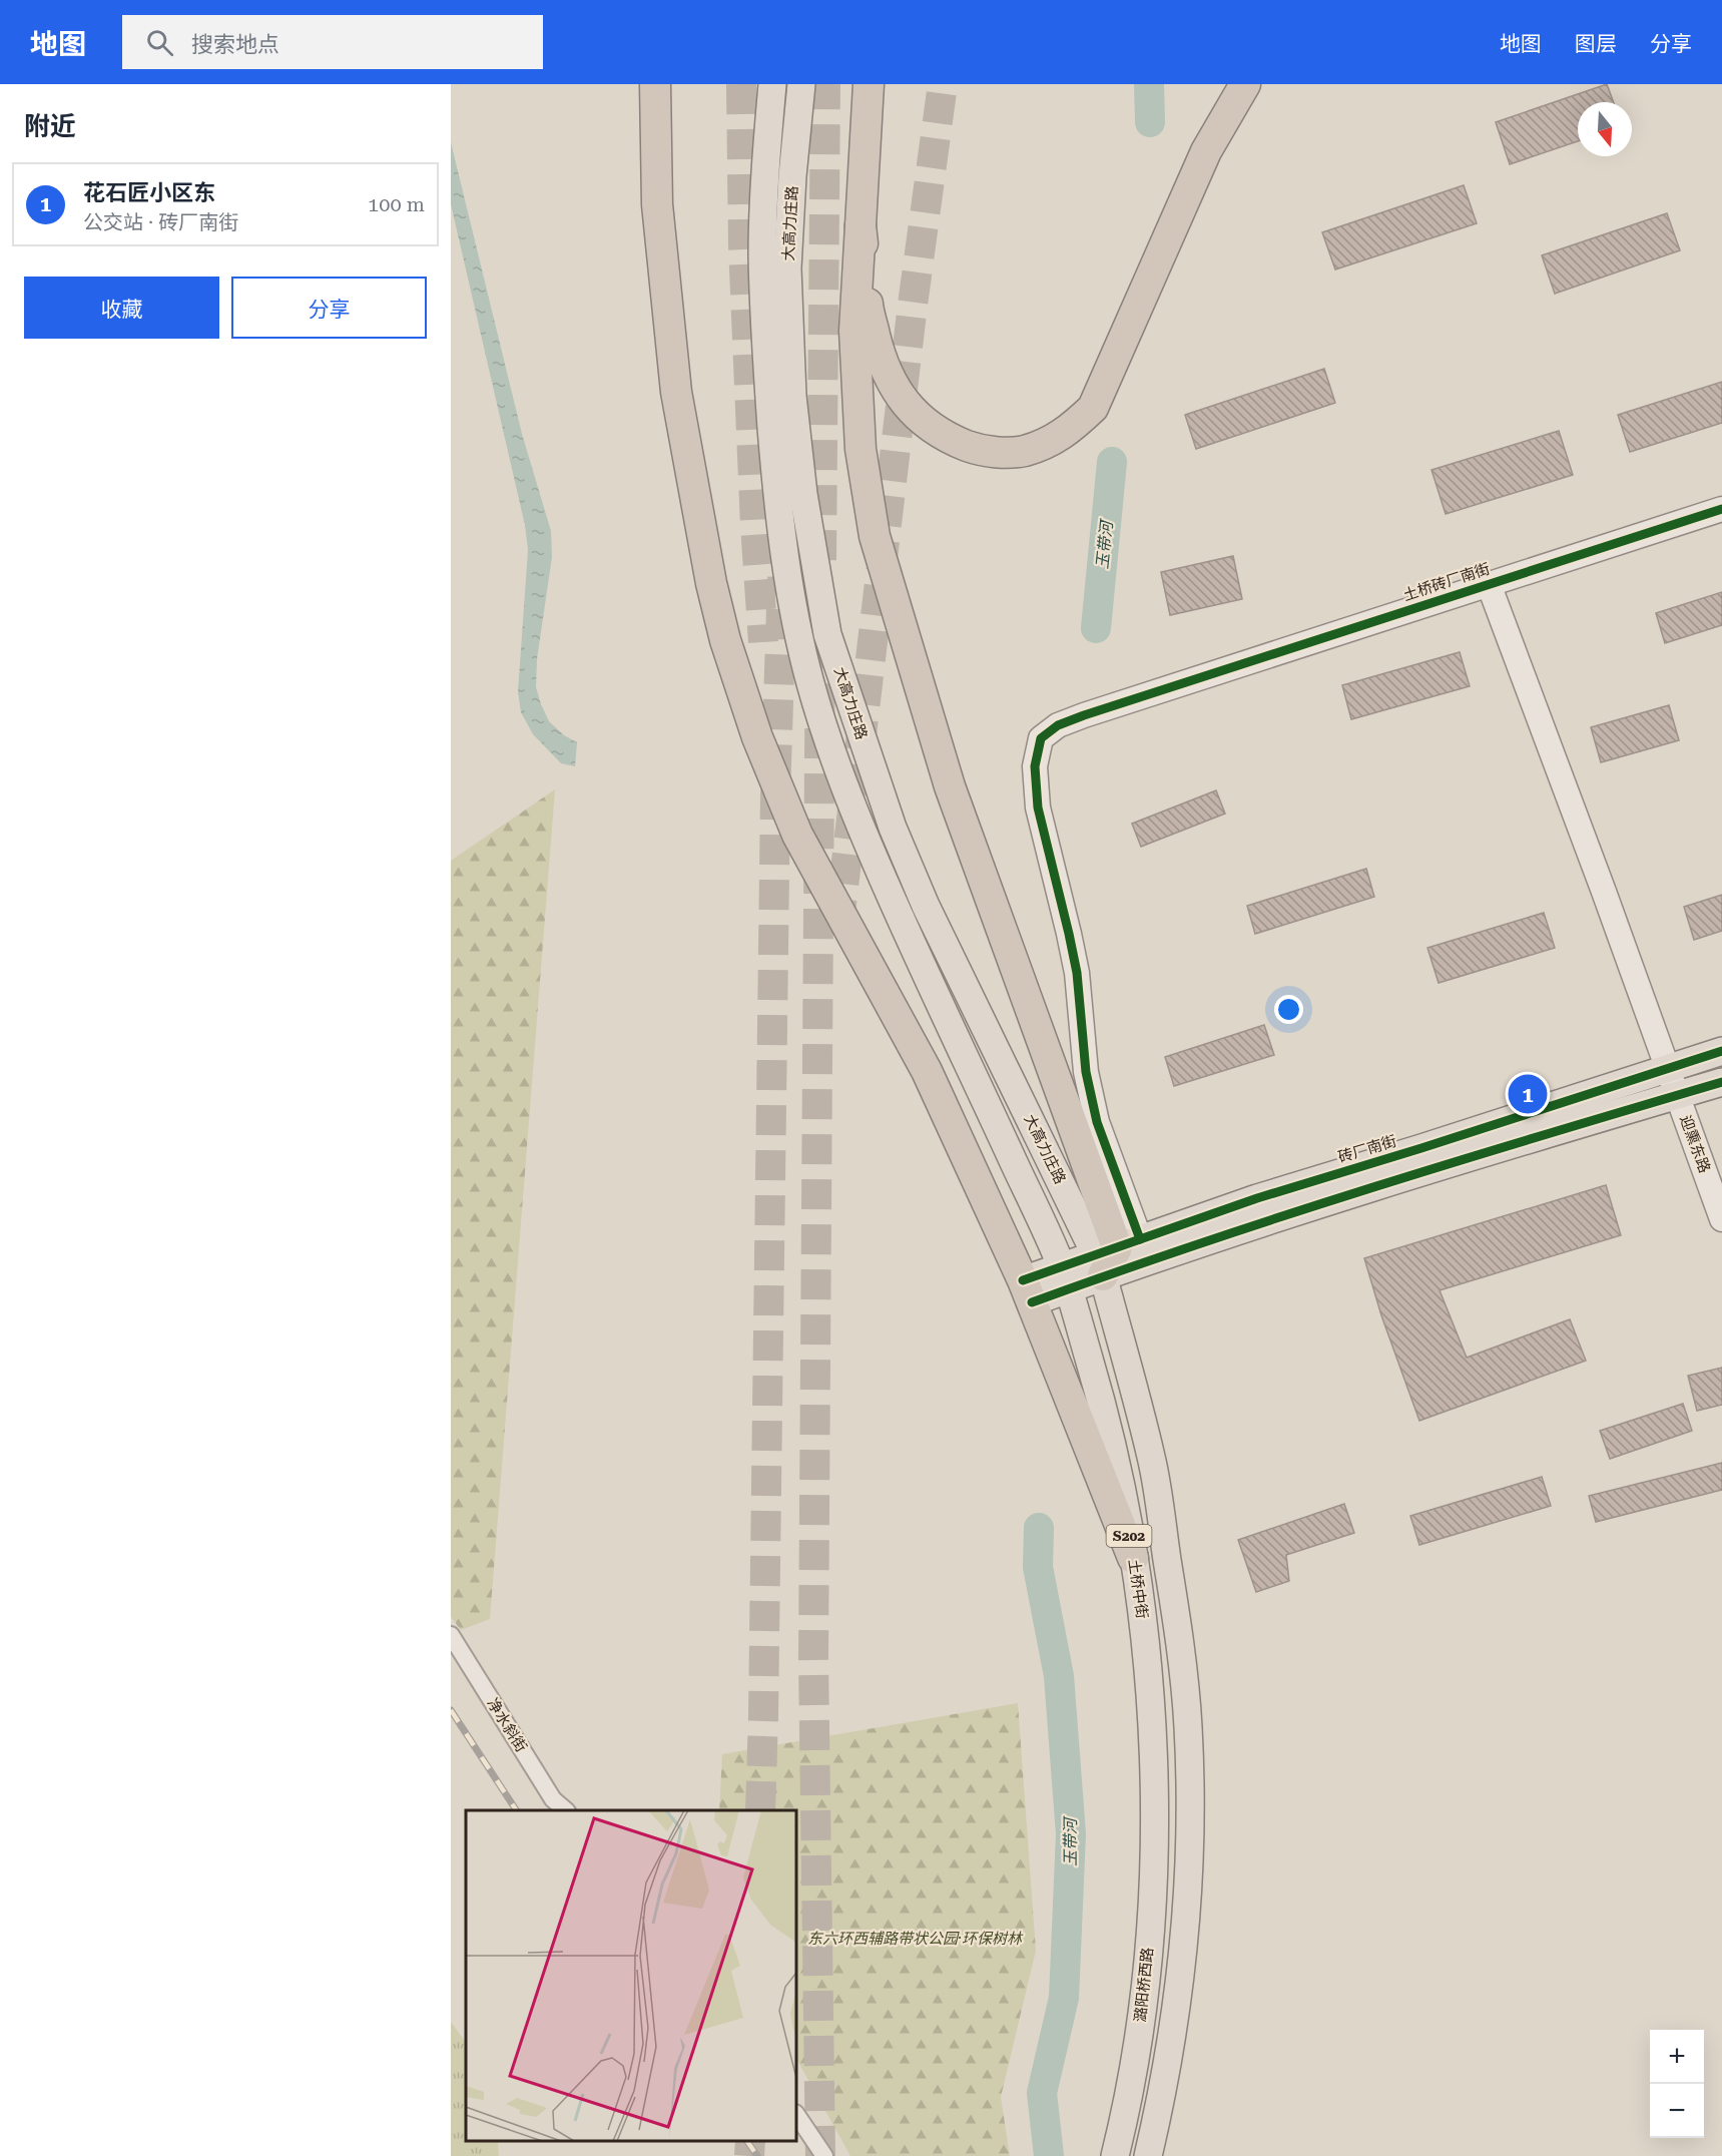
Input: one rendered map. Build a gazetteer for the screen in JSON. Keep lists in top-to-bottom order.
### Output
{
  "streets": {
    "main road": [
      "大高力庄路",
      "砖厂南街",
      "S202",
      "土桥中街",
      "潞阳桥西路"
    ],
    "street": ["土桥砖厂南街", "迎熏东路", "净水斜街"]
  },
  "crossings": [
    ["大高力庄路", "土桥砖厂南街"],
    ["大高力庄路", "砖厂南街"],
    ["大高力庄路", "土桥中街"],
    ["土桥砖厂南街", "迎熏东路"],
    ["土桥砖厂南街", "砖厂南街"],
    ["迎熏东路", "砖厂南街"],
    ["砖厂南街", "土桥中街"],
    ["土桥中街", "潞阳桥西路"]
  ],
  "water": ["玉带河"],
  "parks": ["东六环西辅路带状公园·环保树林"],
  "north": "bottom",
  "page": {
    "header": "地图",
    "search": "搜索地点",
    "nav": ["地图", "图层", "分享"],
    "heading": "附近",
    "list": [
      {
        "mark": "1",
        "name": "花石匠小区东",
        "note": "公交站 · 砖厂南街",
        "value": "100 m"
      }
    ],
    "buttons": ["收藏", "分享"],
    "pins": "1",
    "map_buttons": ["+", "−"]
  }
}
